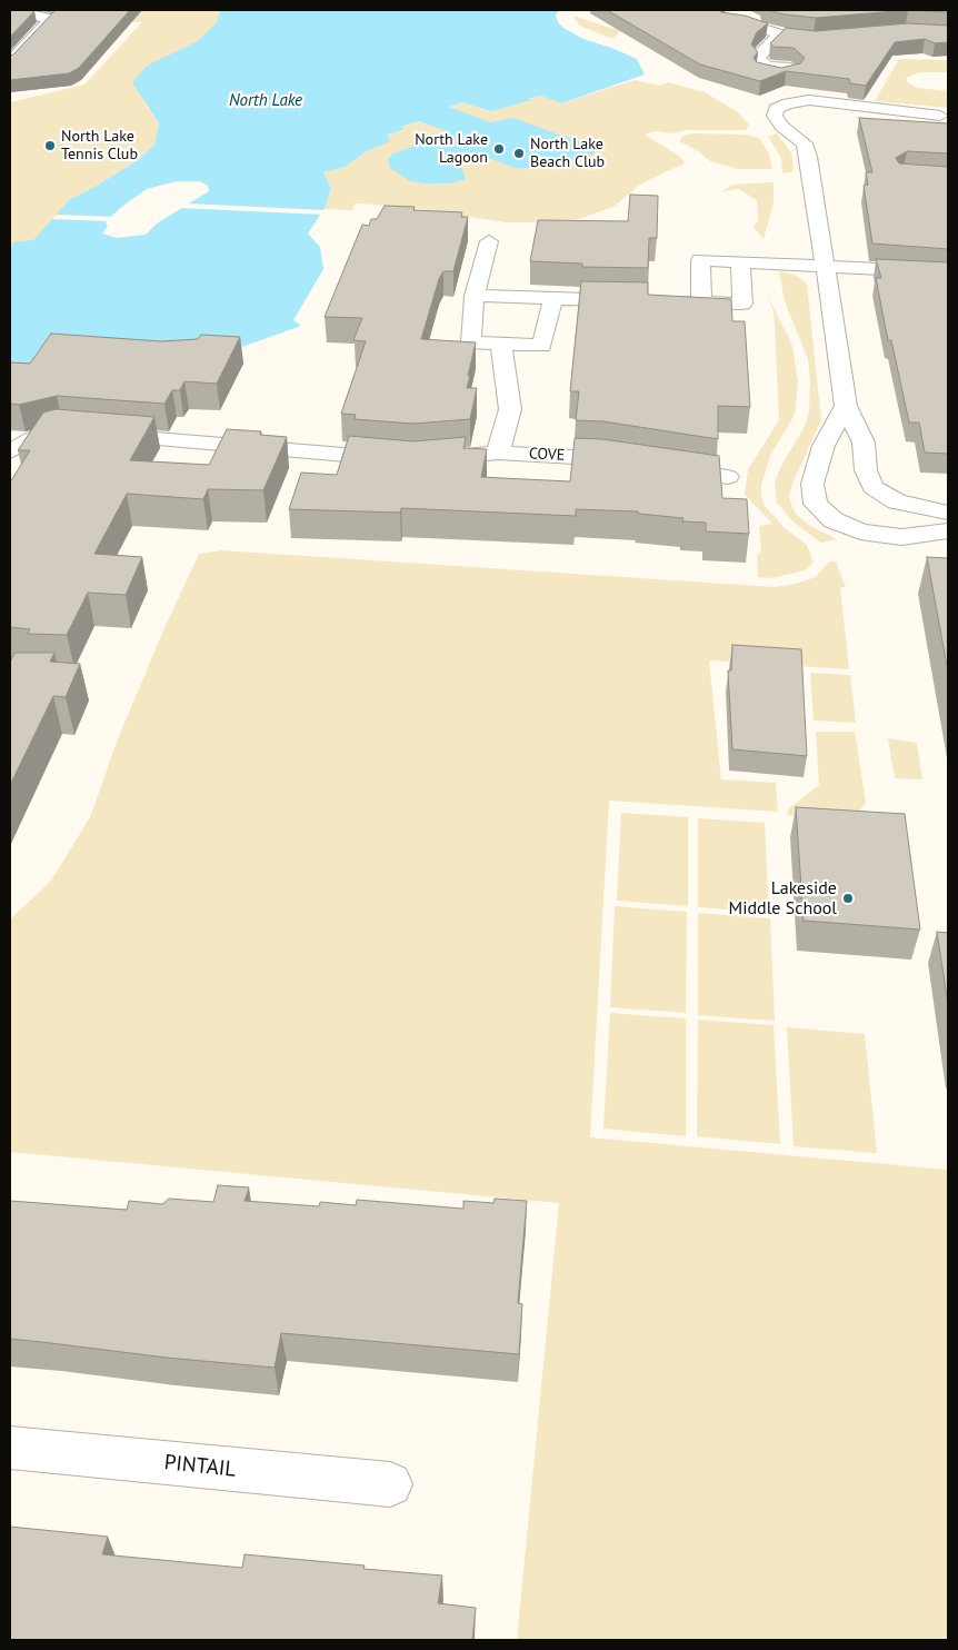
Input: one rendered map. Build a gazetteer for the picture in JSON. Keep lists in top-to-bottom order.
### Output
{
  "streets": {
    "street": ["COVE", "PINTAIL"]
  },
  "water": ["North Lake"],
  "places": [
    "North Lake Tennis Club",
    "North Lake Lagoon",
    "North Lake Beach Club",
    "Lakeside Middle School"
  ]
}
